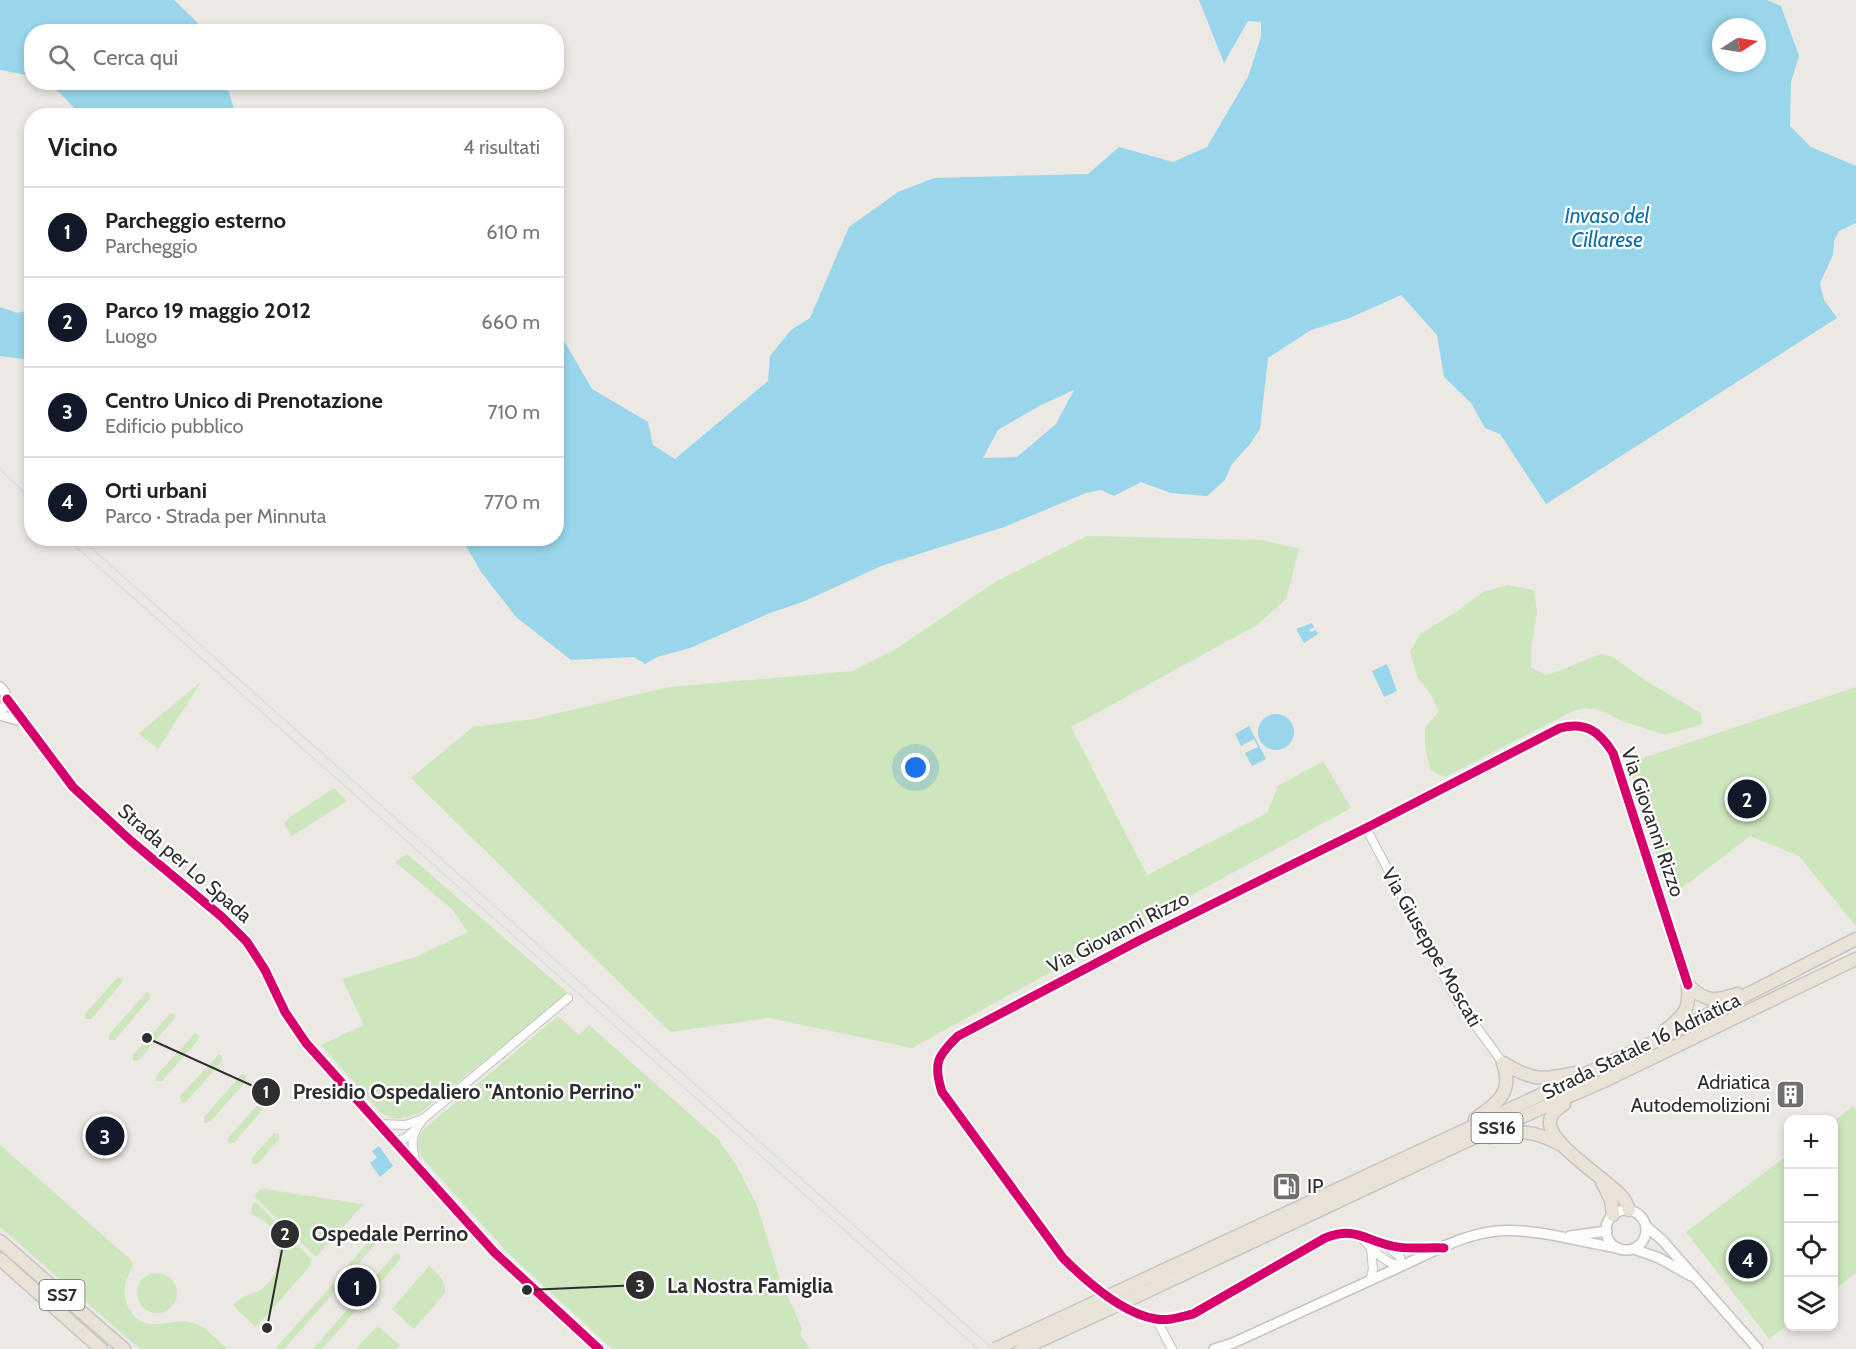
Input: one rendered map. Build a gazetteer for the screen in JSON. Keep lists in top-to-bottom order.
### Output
{
  "streets": {
    "highway": ["Strada Statale 16 Adriatica", "SS16", "SS7"],
    "street": ["Via Giovanni Rizzo", "Strada per Lo Spada", "Via Giuseppe Moscati"]
  },
  "crossings": [
    ["Via Giovanni Rizzo", "Via Giuseppe Moscati"],
    ["Strada Statale 16 Adriatica", "SS16"]
  ],
  "water": ["Invaso del Cillarese"],
  "places": {
    "other": ["Presidio Ospedaliero \"Antonio Perrino\"", "La Nostra Famiglia", "Ospedale Perrino"],
    "building": ["Adriatica Autodemolizioni"],
    "fuel station": ["IP"]
  },
  "north": "right",
  "page": {
    "search": "Cerca qui",
    "heading": ["Vicino", "4 risultati"],
    "list": [
      {
        "mark": "1",
        "name": "Parcheggio esterno",
        "note": "Parcheggio",
        "value": "610 m"
      },
      {
        "mark": "2",
        "name": "Parco 19 maggio 2012",
        "note": "Luogo",
        "value": "660 m"
      },
      {
        "mark": "3",
        "name": "Centro Unico di Prenotazione",
        "note": "Edificio pubblico",
        "value": "710 m"
      },
      {
        "mark": "4",
        "name": "Orti urbani",
        "note": "Parco · Strada per Minnuta",
        "value": "770 m"
      }
    ],
    "pins": [
      "2",
      "3",
      "4",
      "1"
    ],
    "map_buttons": ["+", "−"]
  }
}
